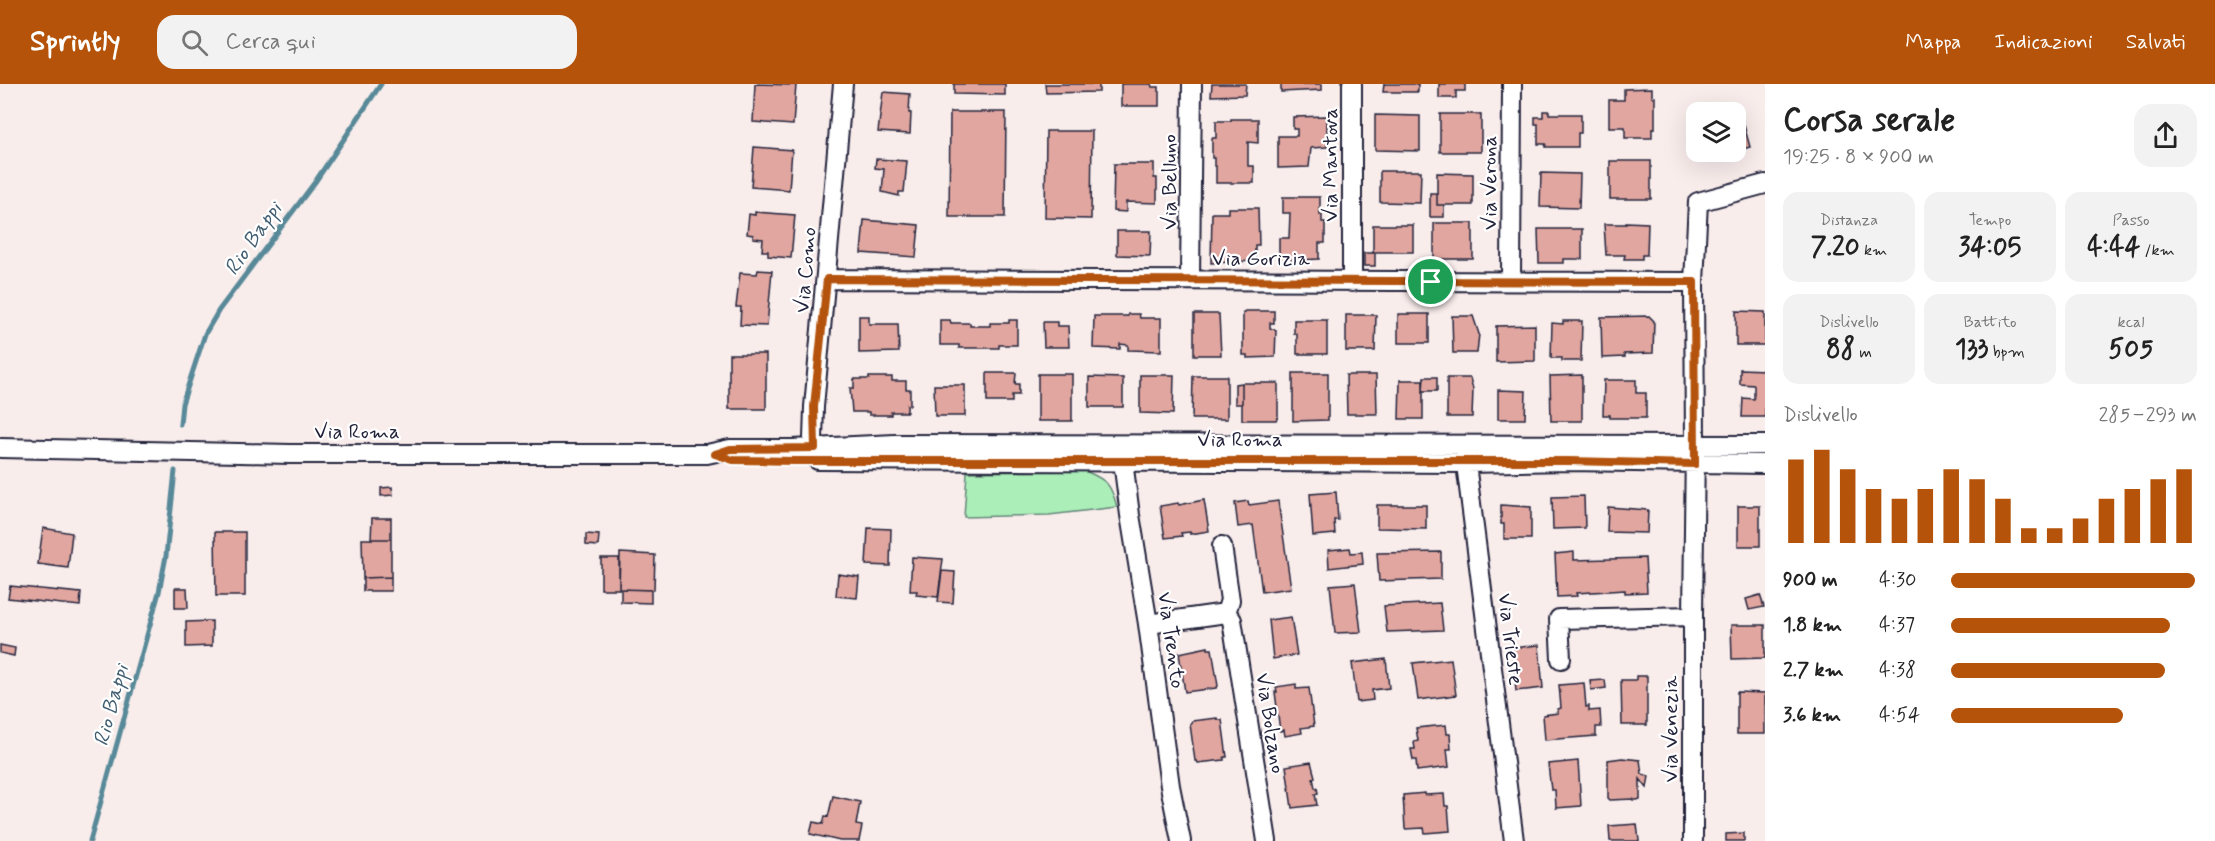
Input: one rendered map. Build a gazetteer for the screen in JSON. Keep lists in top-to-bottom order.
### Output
{
  "streets": {
    "street": [
      "Via Mantova",
      "Via Belluno",
      "Via Verona",
      "Via Gorizia",
      "Via Como",
      "Via Roma",
      "Via Trieste",
      "Via Trento",
      "Via Bolzano",
      "Via Venezia"
    ]
  },
  "crossings": [
    ["Via Mantova", "Via Gorizia"],
    ["Via Belluno", "Via Gorizia"],
    ["Via Verona", "Via Gorizia"],
    ["Via Gorizia", "Via Como"],
    ["Via Gorizia", "Via Venezia"],
    ["Via Como", "Via Roma"],
    ["Via Roma", "Via Trieste"],
    ["Via Roma", "Via Trento"],
    ["Via Roma", "Via Venezia"]
  ],
  "water": ["Rio Bappi"],
  "page": {
    "header": "Sprintly",
    "search": "Cerca qui",
    "nav": ["Mappa", "Indicazioni", "Salvati"],
    "heading": ["Corsa serale", "19:25 · 8 × 900 m"],
    "stats": [
      ["Distanza", "7.20 km"],
      ["Tempo", "34:05"],
      ["Passo", "4:44 /km"],
      ["Dislivello", "88 m"],
      ["Battito", "133 bpm"],
      ["kcal", "505"]
    ],
    "chart": ["Dislivello", "285–293 m"],
    "list": [
      {
        "name": "900 m",
        "note": "4:30"
      },
      {
        "name": "1.8 km",
        "note": "4:37"
      },
      {
        "name": "2.7 km",
        "note": "4:38"
      },
      {
        "name": "3.6 km",
        "note": "4:54"
      }
    ]
  }
}
